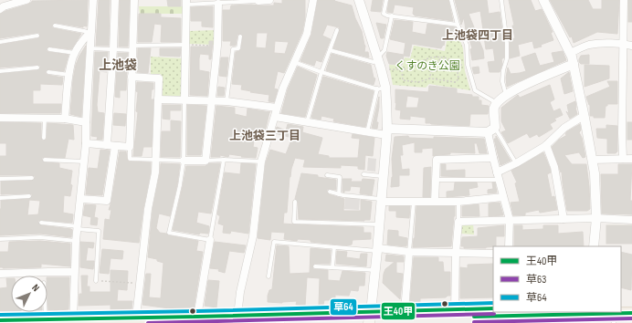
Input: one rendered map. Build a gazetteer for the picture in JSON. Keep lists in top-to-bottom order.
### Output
{
  "districts": ["上池袋四丁目", "上池袋", "上池袋三丁目"],
  "parks": ["くすのき公園"],
  "lines": ["transit line 草64", "transit line 王40甲", "transit line 草63"],
  "legend": ["王40甲", "草63", "草64"],
  "north": "top right"
}
